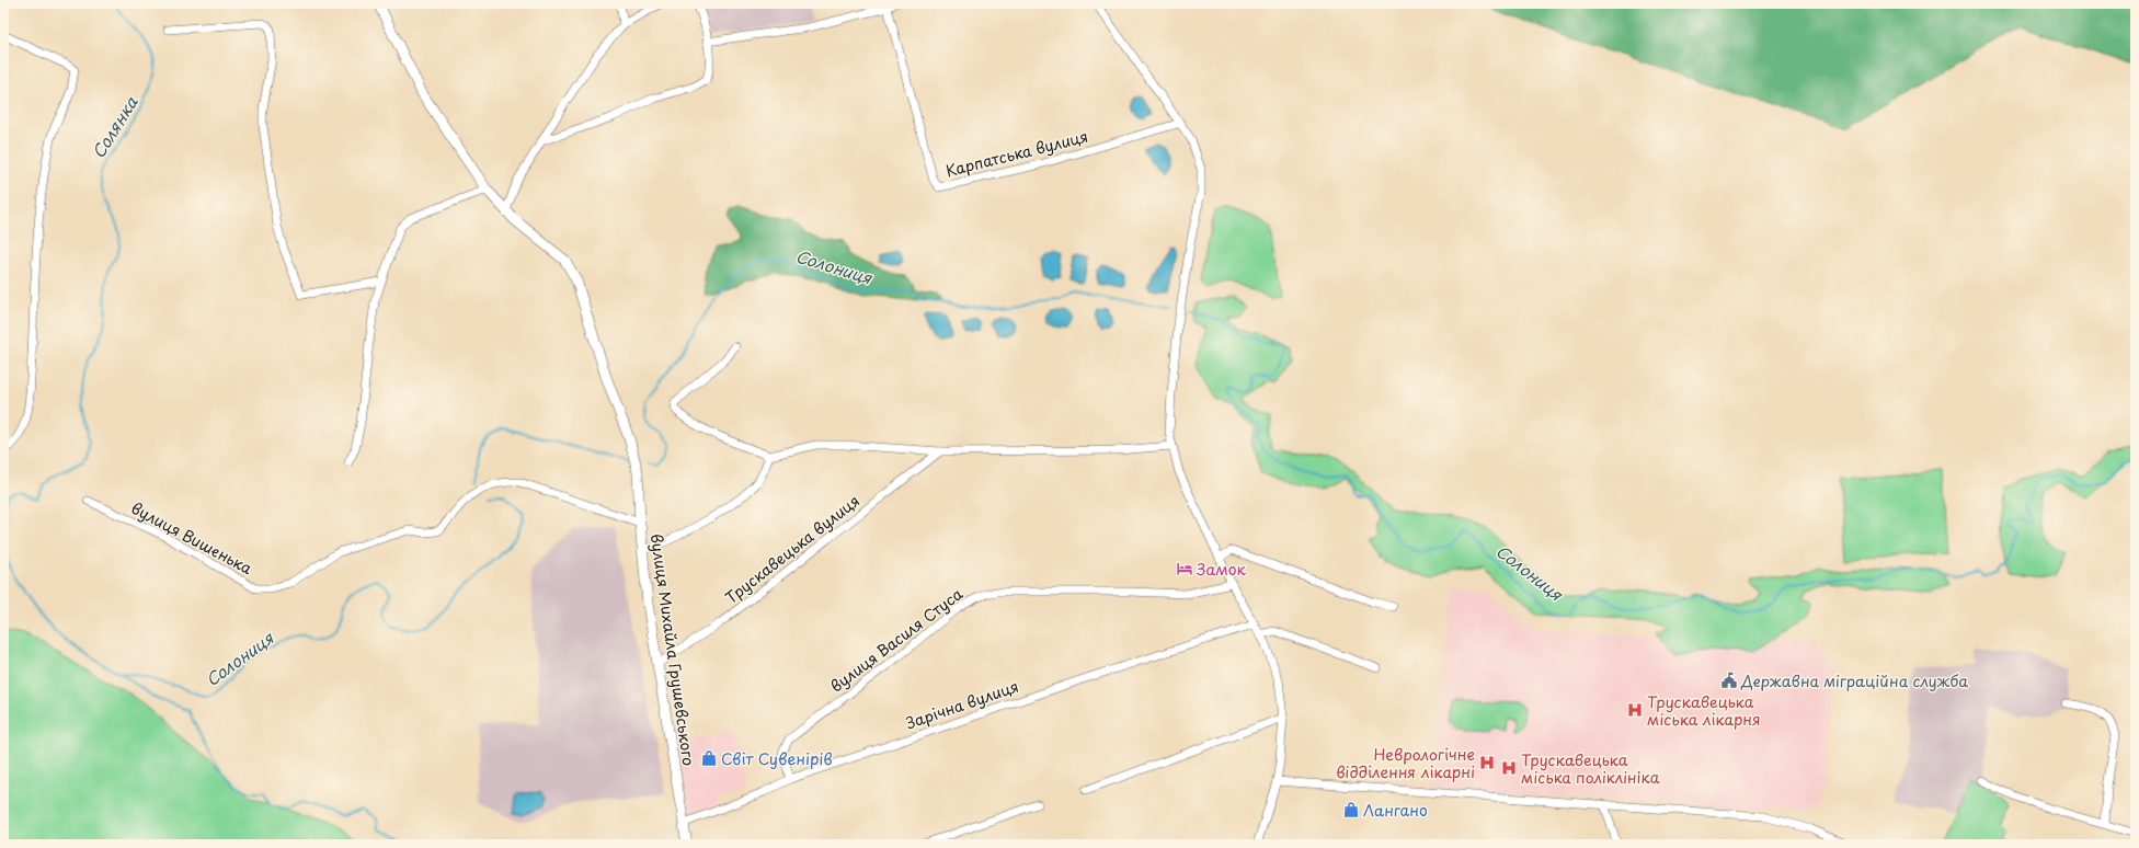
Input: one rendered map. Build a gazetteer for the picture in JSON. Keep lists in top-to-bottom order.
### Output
{
  "streets": {
    "street": [
      "Карпатська вулиця",
      "вулиця Вишенька",
      "Трускавецька вулиця",
      "вулиця Василя Стуса",
      "вулиця Михайла Грушевського",
      "Зарічна вулиця"
    ]
  },
  "crossings": [
    ["вулиця Вишенька", "вулиця Михайла Грушевського"],
    ["Трускавецька вулиця", "вулиця Михайла Грушевського"],
    ["вулиця Василя Стуса", "Зарічна вулиця"],
    ["вулиця Михайла Грушевського", "Зарічна вулиця"]
  ],
  "water": ["Солянка", "Солониця"],
  "places": {
    "hotel": ["Замок"],
    "public building": ["Державна міграційна служба"],
    "hospital": ["Трускавецька міська лікарня", "Неврологічне відділення лікарні", "Трускавецька міська поліклініка"],
    "shop": ["Світ Сувенірів", "Лангано"]
  }
}
